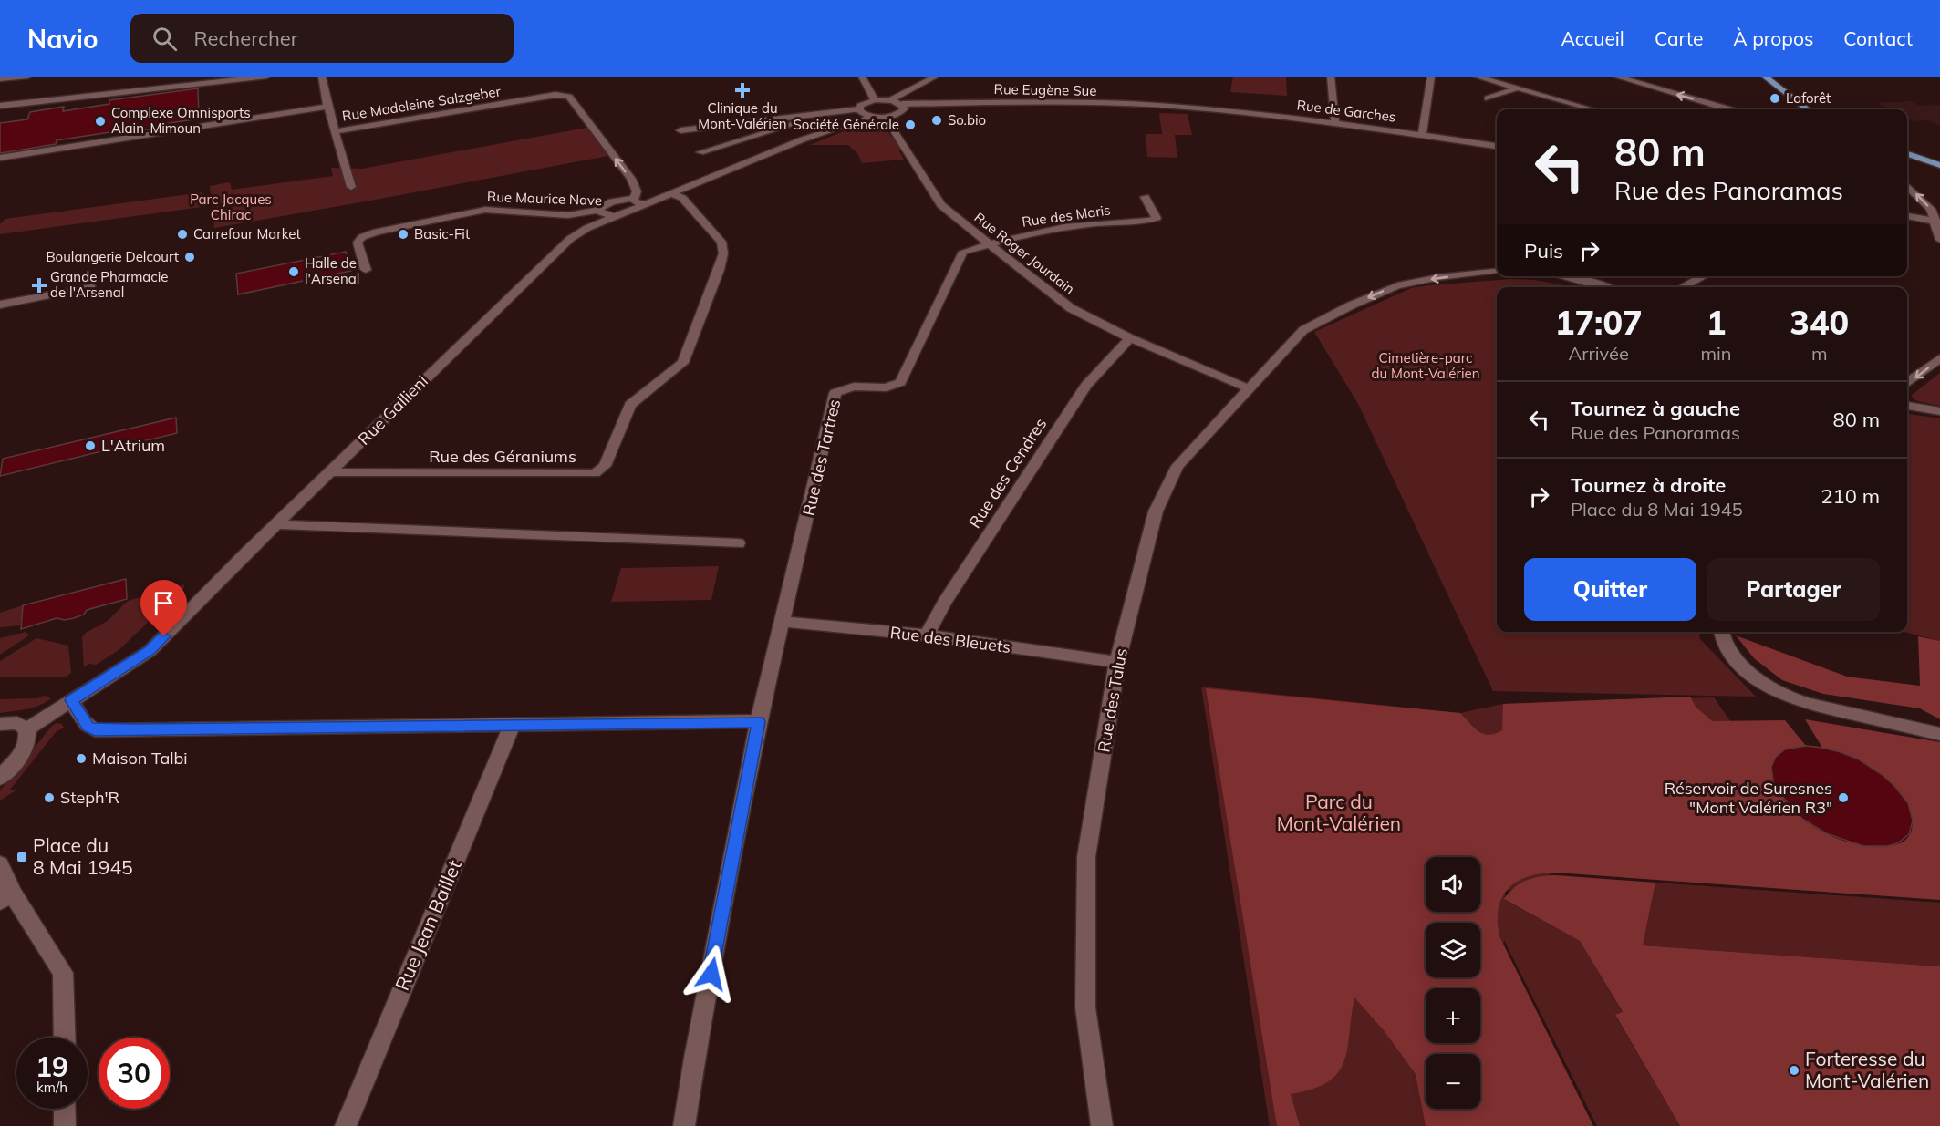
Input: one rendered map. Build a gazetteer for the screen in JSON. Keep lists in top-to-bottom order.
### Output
{
  "streets": {
    "street": [
      "Rue Eugène Sue",
      "Rue Madeleine Salzgeber",
      "Rue de Garches",
      "Rue Maurice Nave",
      "Rue des Maris",
      "Rue Roger Jourdain",
      "Rue Gallieni",
      "Rue des Géraniums",
      "Rue des Tartres",
      "Rue des Cendres",
      "Rue des Bleuets",
      "Rue des Talus",
      "Rue Jean Baillet"
    ]
  },
  "crossings": [
    ["Rue Eugène Sue", "Rue de Garches"],
    ["Rue Maurice Nave", "Rue Gallieni"],
    ["Rue des Maris", "Rue Roger Jourdain"],
    ["Rue des Maris", "Rue des Tartres"],
    ["Rue Roger Jourdain", "Rue des Tartres"],
    ["Rue Roger Jourdain", "Rue des Cendres"],
    ["Rue Roger Jourdain", "Rue des Talus"],
    ["Rue Gallieni", "Rue des Géraniums"],
    ["Rue des Tartres", "Rue des Bleuets"],
    ["Rue des Cendres", "Rue des Bleuets"],
    ["Rue des Bleuets", "Rue des Talus"]
  ],
  "one_way": ["Rue Madeleine Salzgeber"],
  "parks": ["Parc Jacques Chirac", "Cimetière-parc du Mont-Valérien", "Parc du Mont-Valérien"],
  "places": {
    "health": ["Clinique du Mont-Valérien", "Grande Pharmacie de l'Arsenal"],
    "other": [
      "Laforêt",
      "So.bio",
      "Complexe Omnisports Alain-Mimoun",
      "Société Générale",
      "Carrefour Market",
      "Basic-Fit",
      "Boulangerie Delcourt",
      "Halle de l'Arsenal",
      "L'Atrium",
      "Maison Talbi",
      "Steph'R",
      "Réservoir de Suresnes \"Mont Valérien R3\"",
      "Forteresse du Mont-Valérien"
    ],
    "transit": ["Place du 8 Mai 1945"]
  },
  "page": {
    "header": "Navio",
    "search": "Rechercher",
    "nav": [
      "Accueil",
      "Carte",
      "À propos",
      "Contact"
    ],
    "turn": ["80 m", "Rue des Panoramas"],
    "then": "Puis",
    "eta": [
      "17:07",
      "Arrivée",
      "1",
      "min",
      "340",
      "m"
    ],
    "list": [
      {
        "name": "Tournez à gauche",
        "note": "Rue des Panoramas",
        "value": "80 m"
      },
      {
        "name": "Tournez à droite",
        "note": "Place du 8 Mai 1945",
        "value": "210 m"
      }
    ],
    "buttons": ["Quitter", "Partager"],
    "map_buttons": ["+", "−"],
    "speed": "19 km/h",
    "limit": "30"
  }
}
